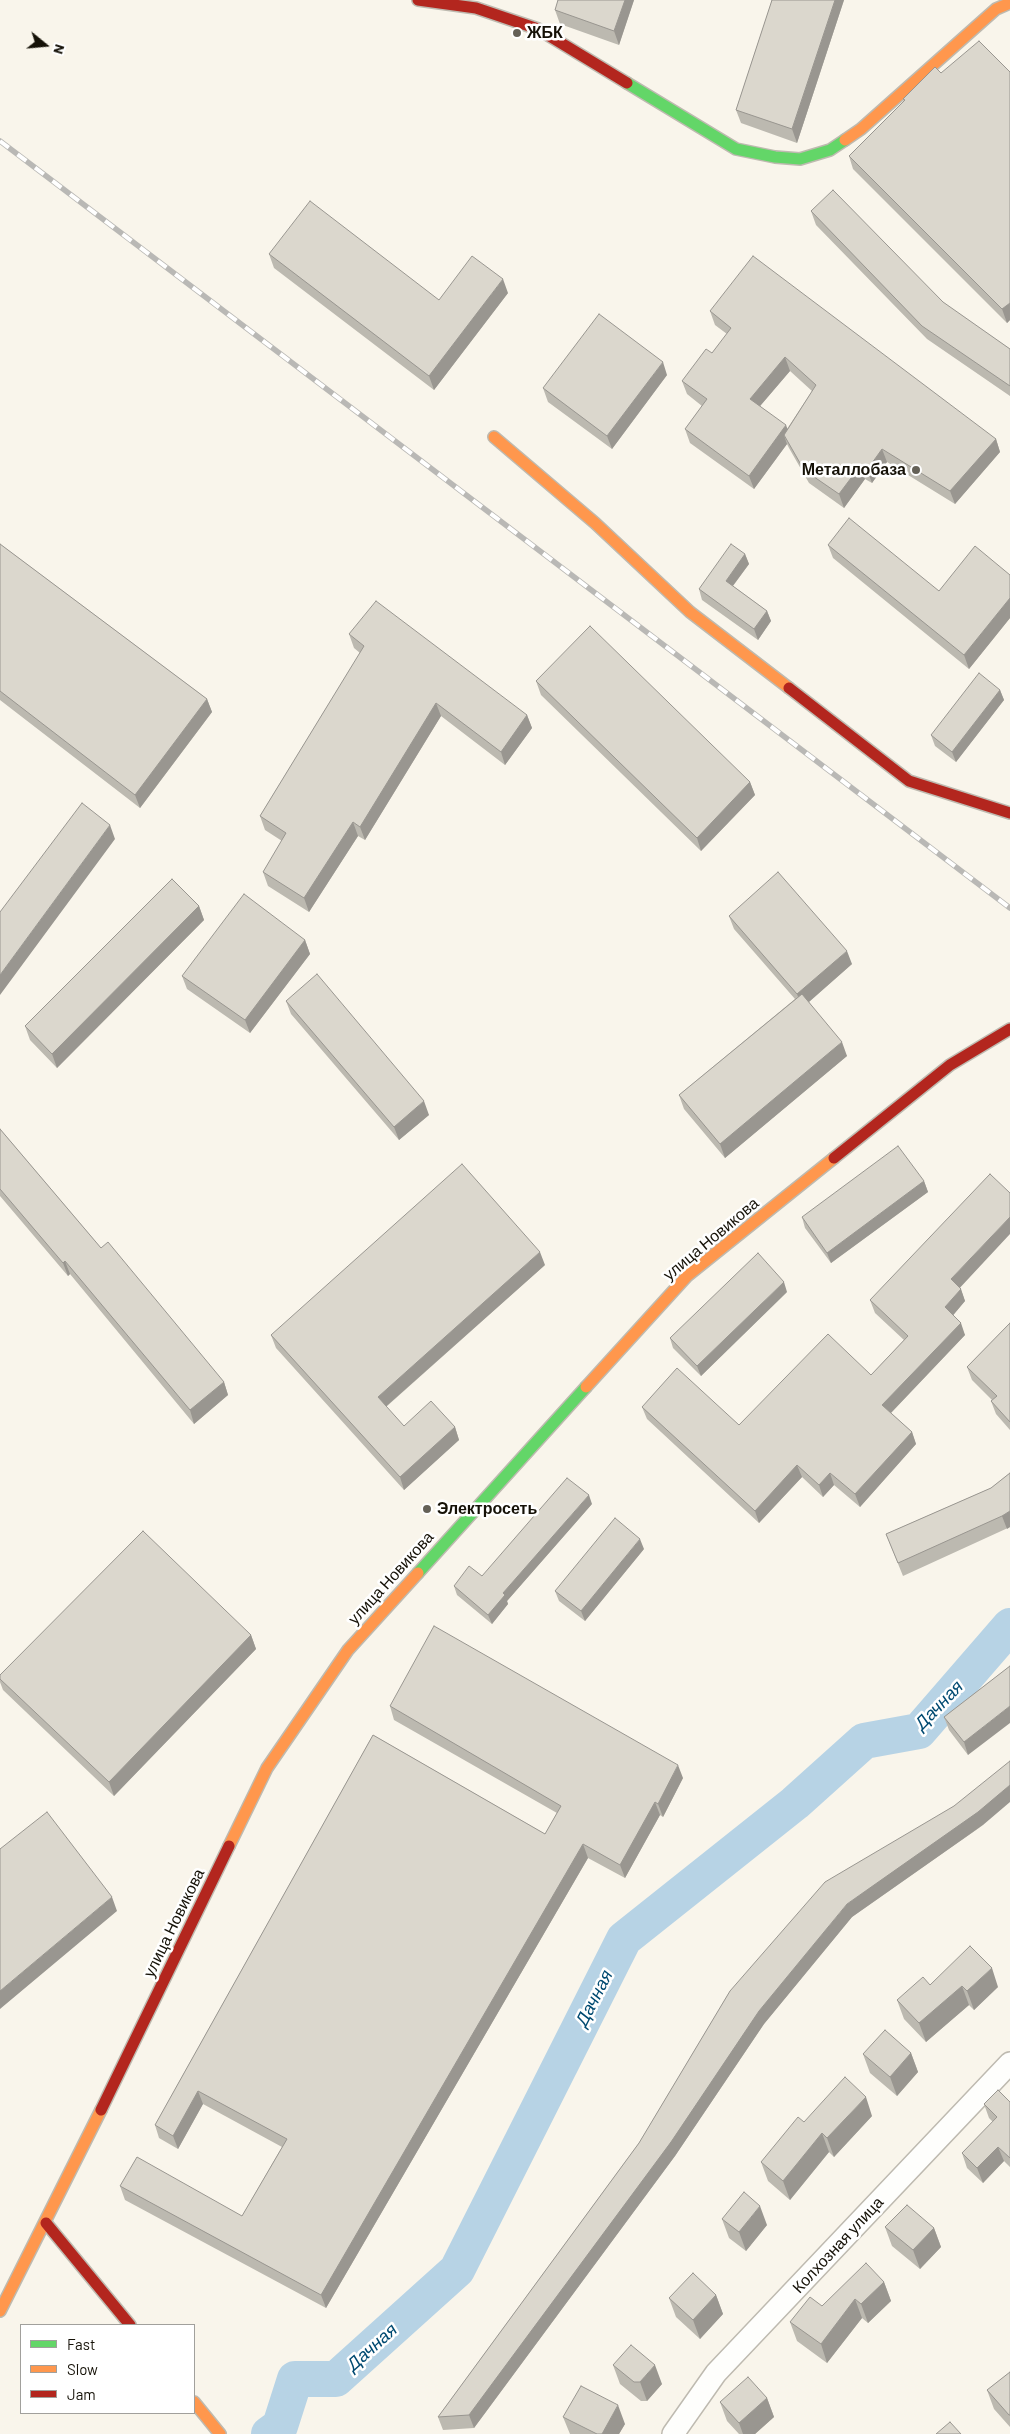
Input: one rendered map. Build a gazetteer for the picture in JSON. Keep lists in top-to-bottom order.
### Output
{
  "streets": {
    "street": ["улица Новикова", "Колхозная улица"]
  },
  "water": ["Дачная"],
  "places": ["ЖБК", "Металлобаза", "Электросеть"],
  "legend": ["Fast", "Slow", "Jam"],
  "north": "right"
}
